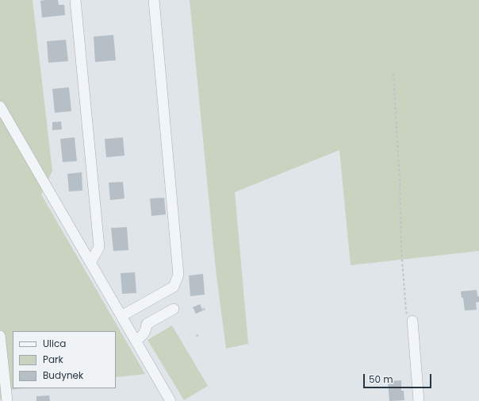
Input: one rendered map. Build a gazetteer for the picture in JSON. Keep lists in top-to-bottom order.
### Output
{
  "legend": ["Ulica", "Park", "Budynek"],
  "scale_bar": "50 m"
}
